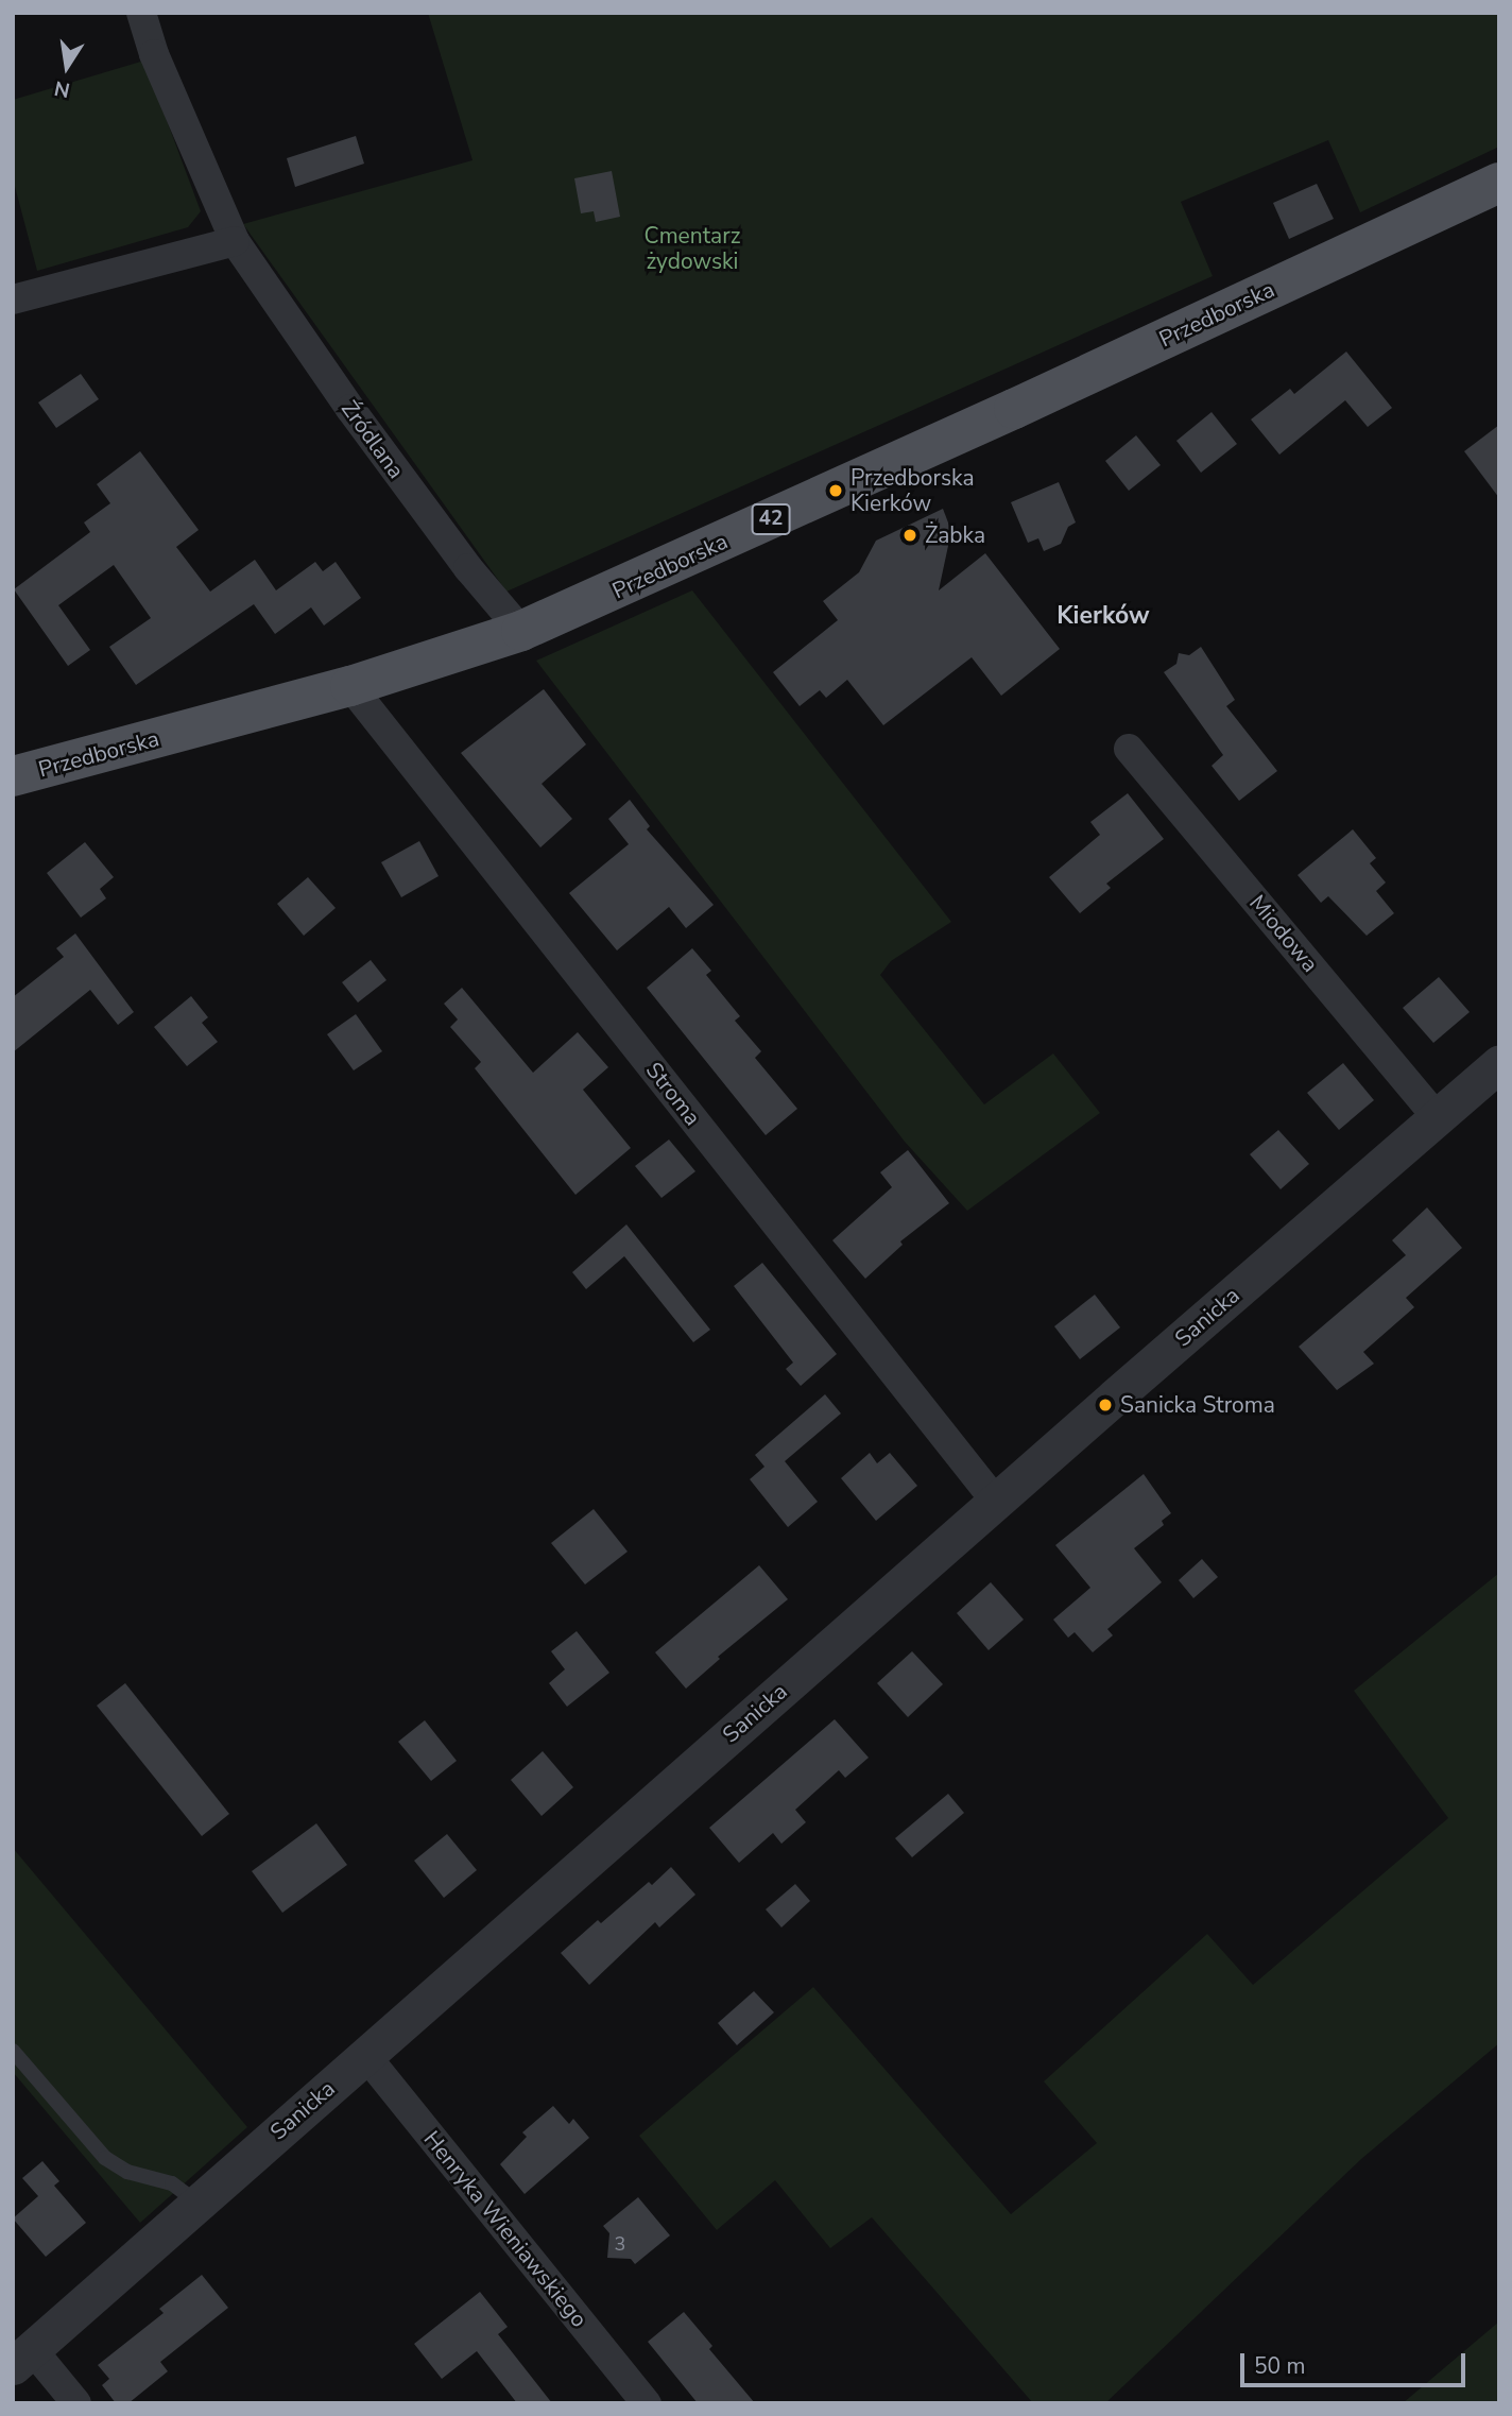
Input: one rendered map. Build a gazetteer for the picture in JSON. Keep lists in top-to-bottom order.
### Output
{
  "streets": {
    "main road": ["Przedborska", "42"],
    "street": [
      "Źródlana",
      "Miodowa",
      "Stroma",
      "Sanicka",
      "Henryka Wieniawskiego"
    ]
  },
  "crossings": [
    ["Przedborska", "Źródlana"],
    ["Przedborska", "Stroma"],
    ["Miodowa", "Sanicka"],
    ["Stroma", "Sanicka"],
    ["Sanicka", "Henryka Wieniawskiego"]
  ],
  "districts": ["Kierków"],
  "parks": ["Cmentarz żydowski"],
  "places": ["Przedborska Kierków", "Żabka", "Sanicka Stroma"],
  "house_numbers": ["3"],
  "scale_bar": "50 m",
  "north": "bottom"
}
